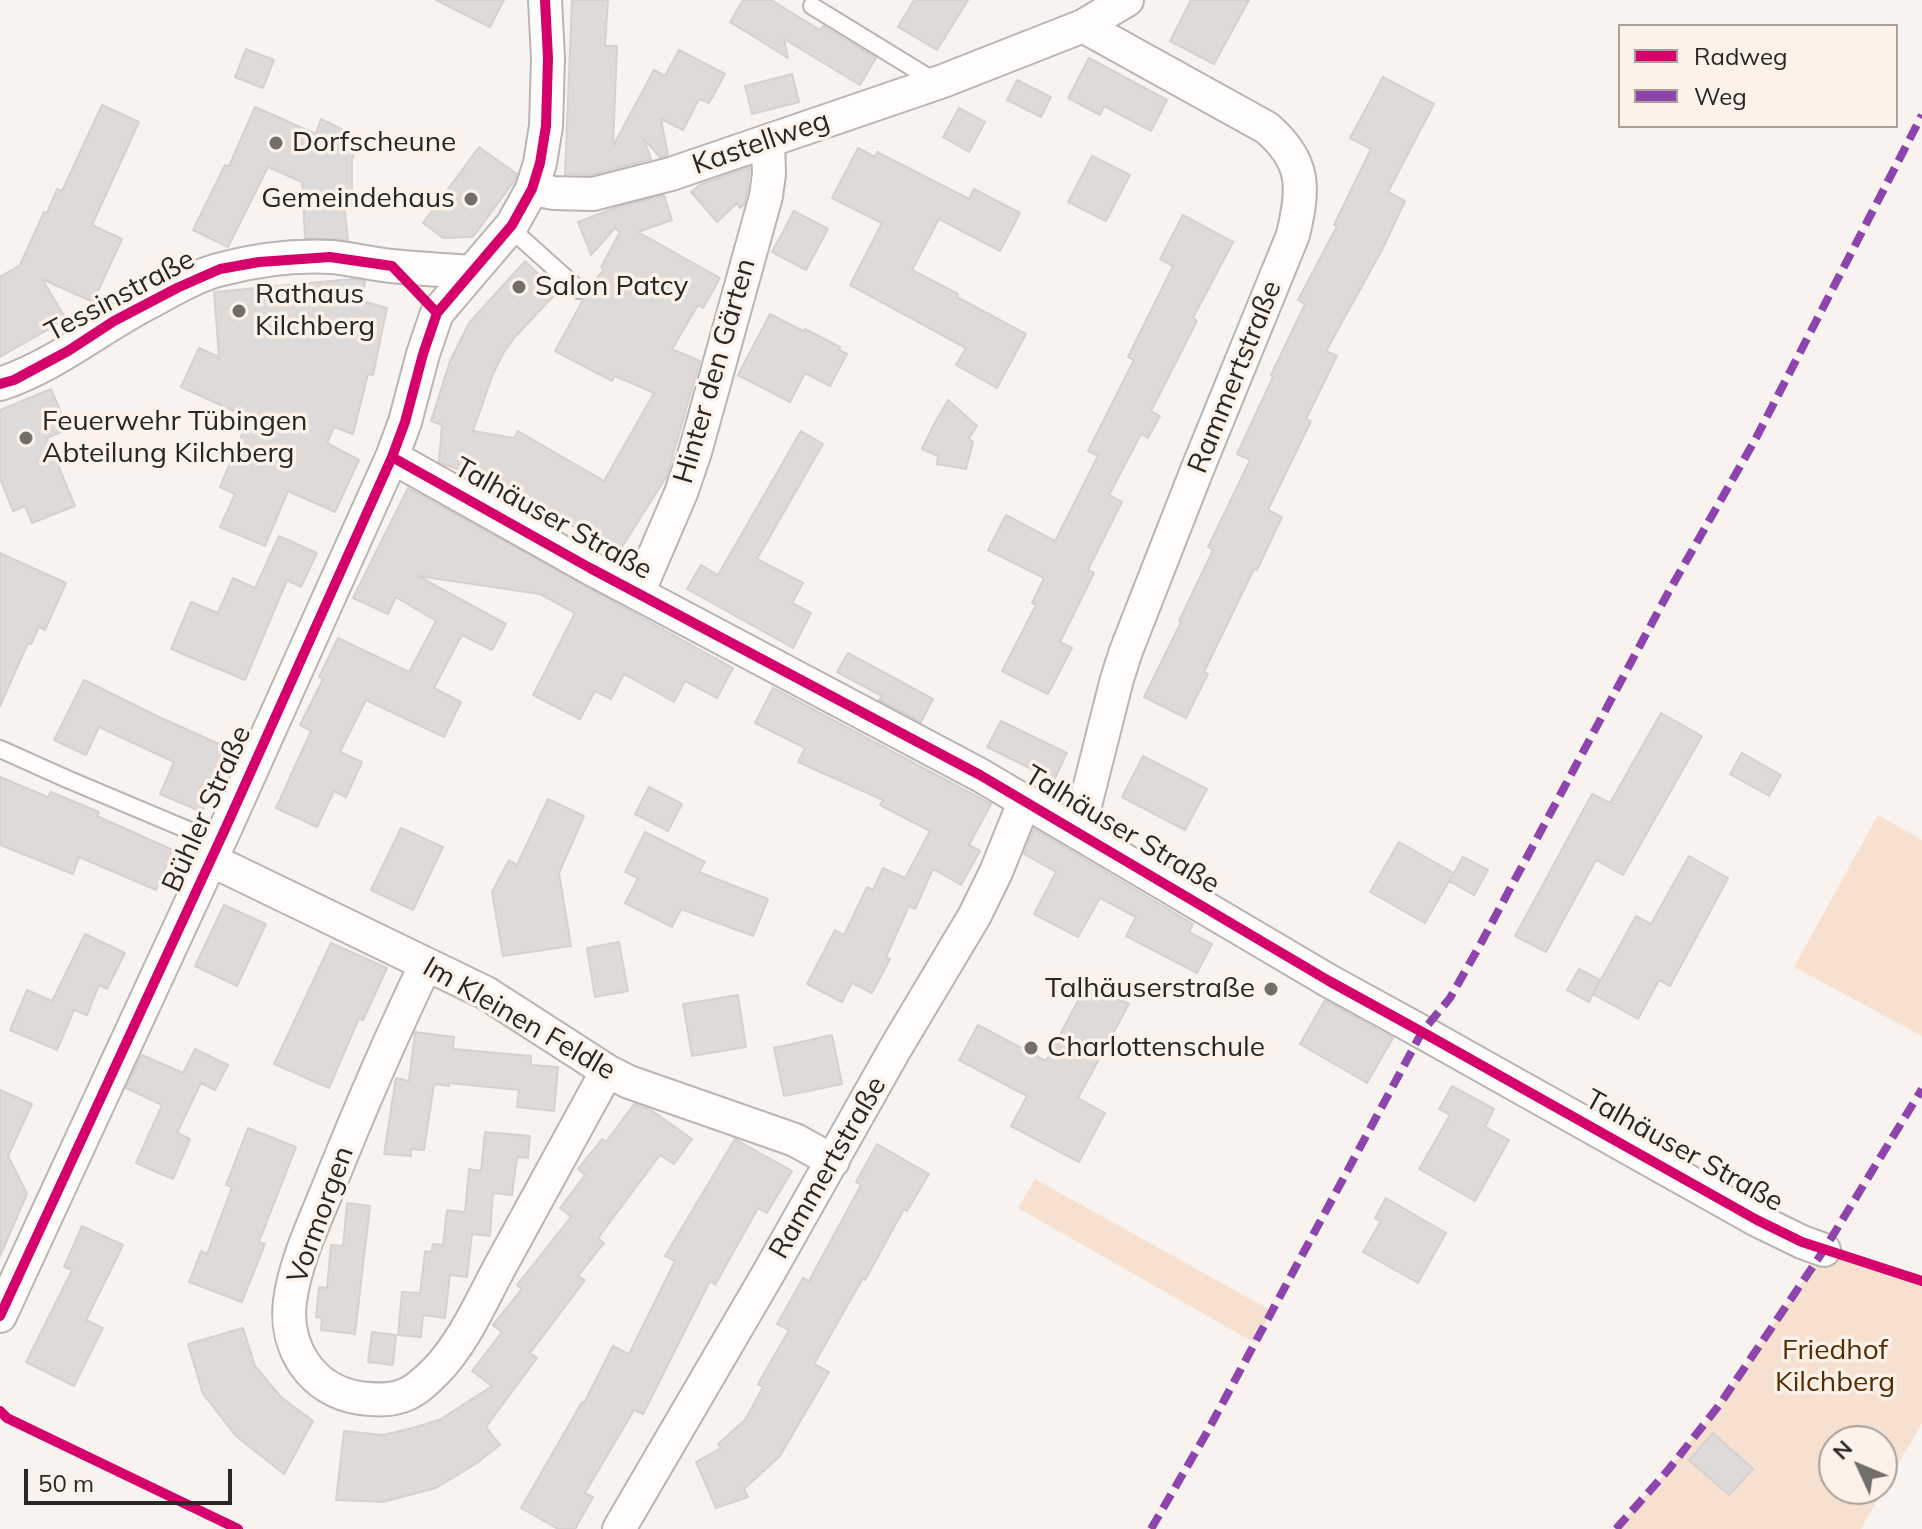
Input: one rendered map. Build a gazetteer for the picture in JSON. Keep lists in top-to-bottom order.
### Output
{
  "streets": {
    "street": [
      "Kastellweg",
      "Tessinstraße",
      "Hinter den Gärten",
      "Rammertstraße",
      "Talhäuser Straße",
      "Bühler Straße",
      "Im Kleinen Feldle",
      "Vormorgen"
    ]
  },
  "crossings": [
    ["Kastellweg", "Hinter den Gärten"],
    ["Kastellweg", "Rammertstraße"],
    ["Hinter den Gärten", "Talhäuser Straße"],
    ["Rammertstraße", "Talhäuser Straße"],
    ["Rammertstraße", "Im Kleinen Feldle"],
    ["Talhäuser Straße", "Bühler Straße"],
    ["Bühler Straße", "Im Kleinen Feldle"],
    ["Im Kleinen Feldle", "Vormorgen"]
  ],
  "parks": ["Friedhof Kilchberg"],
  "places": [
    "Dorfscheune",
    "Gemeindehaus",
    "Salon Patcy",
    "Rathaus Kilchberg",
    "Feuerwehr Tübingen Abteilung Kilchberg",
    "Talhäuserstraße",
    "Charlottenschule"
  ],
  "legend": ["Radweg", "Weg"],
  "scale_bar": "50 m",
  "north": "top left"
}
